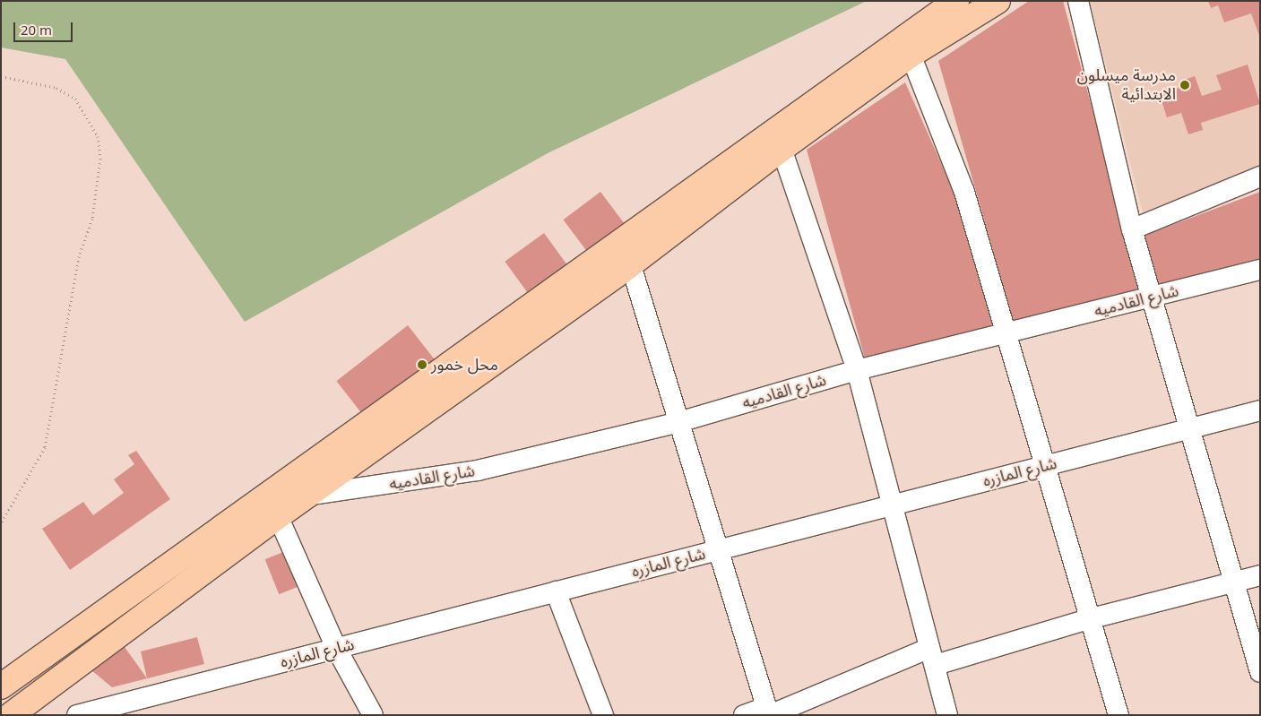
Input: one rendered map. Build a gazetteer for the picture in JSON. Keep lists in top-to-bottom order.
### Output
{
  "streets": {
    "street": ["شارع القادميه", "شارع المازره"]
  },
  "places": ["مدرسة ميسلون الابتدائية", "محل خمور"],
  "scale_bar": "20 m"
}
